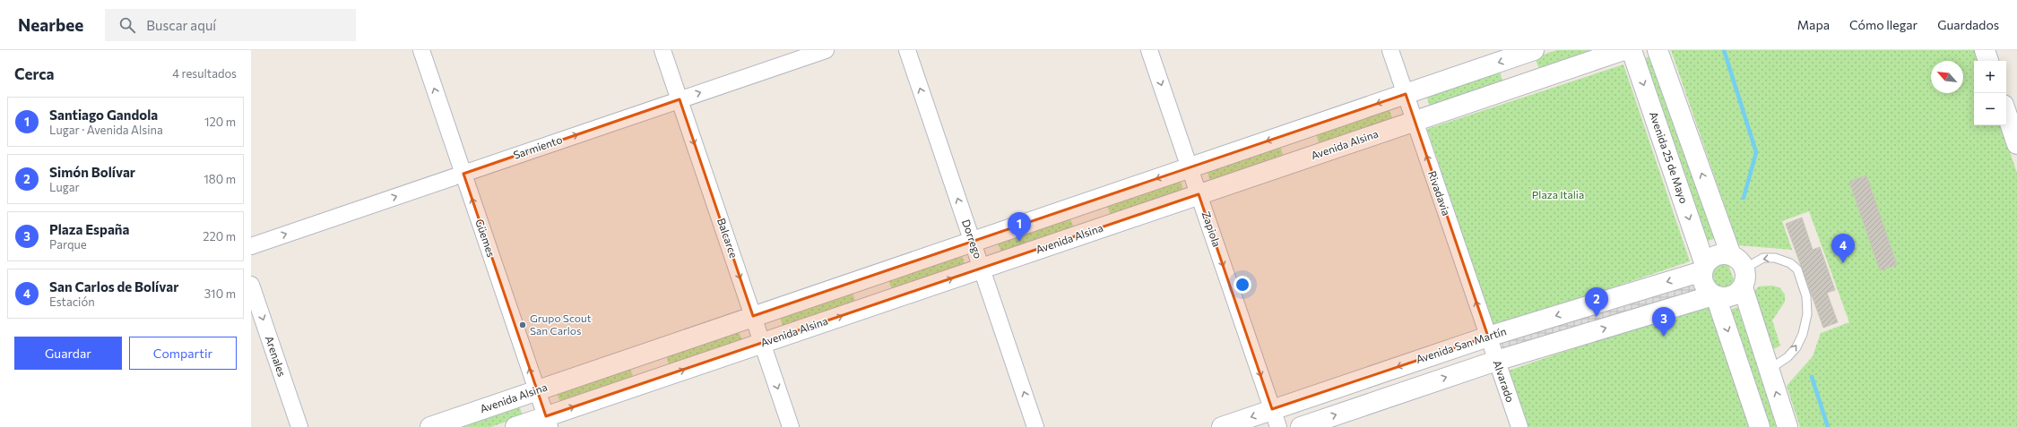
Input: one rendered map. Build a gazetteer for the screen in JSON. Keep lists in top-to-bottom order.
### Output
{
  "streets": {
    "street": [
      "Avenida Alsina",
      "Sarmiento",
      "Avenida 25 de Mayo",
      "Rivadavia",
      "Zapiola",
      "Güemes",
      "Balcarce",
      "Dorrego",
      "Avenida San Martín",
      "Arenales",
      "Alvarado"
    ]
  },
  "crossings": [
    ["Avenida Alsina", "Rivadavia"],
    ["Avenida Alsina", "Zapiola"],
    ["Avenida Alsina", "Güemes"],
    ["Avenida Alsina", "Balcarce"],
    ["Avenida Alsina", "Dorrego"],
    ["Sarmiento", "Güemes"],
    ["Sarmiento", "Balcarce"],
    ["Avenida 25 de Mayo", "Avenida San Martín"],
    ["Rivadavia", "Avenida San Martín"],
    ["Rivadavia", "Alvarado"],
    ["Zapiola", "Avenida San Martín"],
    ["Avenida San Martín", "Alvarado"]
  ],
  "one_way": [
    "Sarmiento",
    "Rivadavia",
    "Zapiola",
    "Güemes",
    "Balcarce",
    "Dorrego",
    "Arenales"
  ],
  "parks": ["Plaza Italia"],
  "places": ["Grupo Scout San Carlos"],
  "north": "top left",
  "page": {
    "header": "Nearbee",
    "search": "Buscar aquí",
    "nav": ["Mapa", "Cómo llegar", "Guardados"],
    "heading": ["Cerca", "4 resultados"],
    "map_buttons": ["+", "−"],
    "list": [
      {
        "mark": "1",
        "name": "Santiago Gandola",
        "note": "Lugar · Avenida Alsina",
        "value": "120 m"
      },
      {
        "mark": "2",
        "name": "Simón Bolívar",
        "note": "Lugar",
        "value": "180 m"
      },
      {
        "mark": "3",
        "name": "Plaza España",
        "note": "Parque",
        "value": "220 m"
      },
      {
        "mark": "4",
        "name": "San Carlos de Bolívar",
        "note": "Estación",
        "value": "310 m"
      }
    ],
    "pins": [
      "1",
      "4",
      "2",
      "3"
    ],
    "buttons": ["Guardar", "Compartir"]
  }
}
